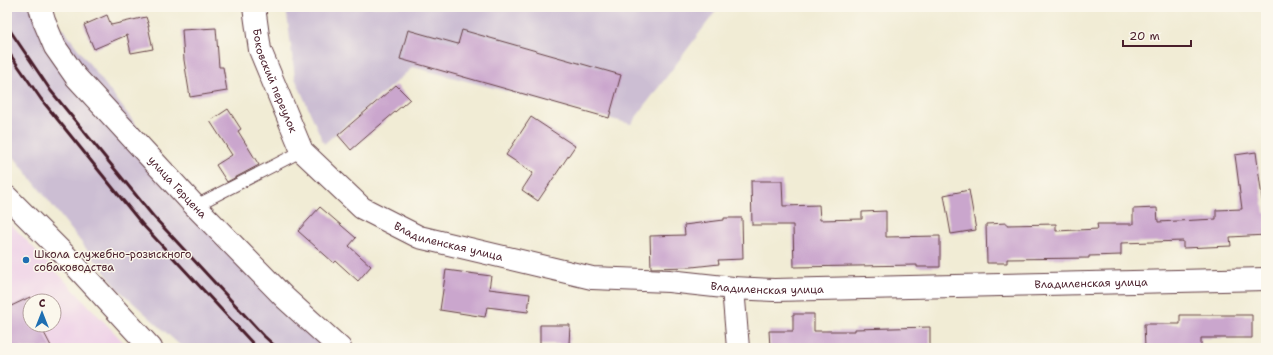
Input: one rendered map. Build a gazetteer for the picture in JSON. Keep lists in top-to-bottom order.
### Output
{
  "streets": {
    "street": ["Боковский переулок", "улица Герцена", "Владиленская улица"]
  },
  "crossings": [
    ["Боковский переулок", "Владиленская улица"]
  ],
  "places": ["Школа служебно-розыскного собаководства"],
  "scale_bar": "20 m",
  "north": "top"
}
